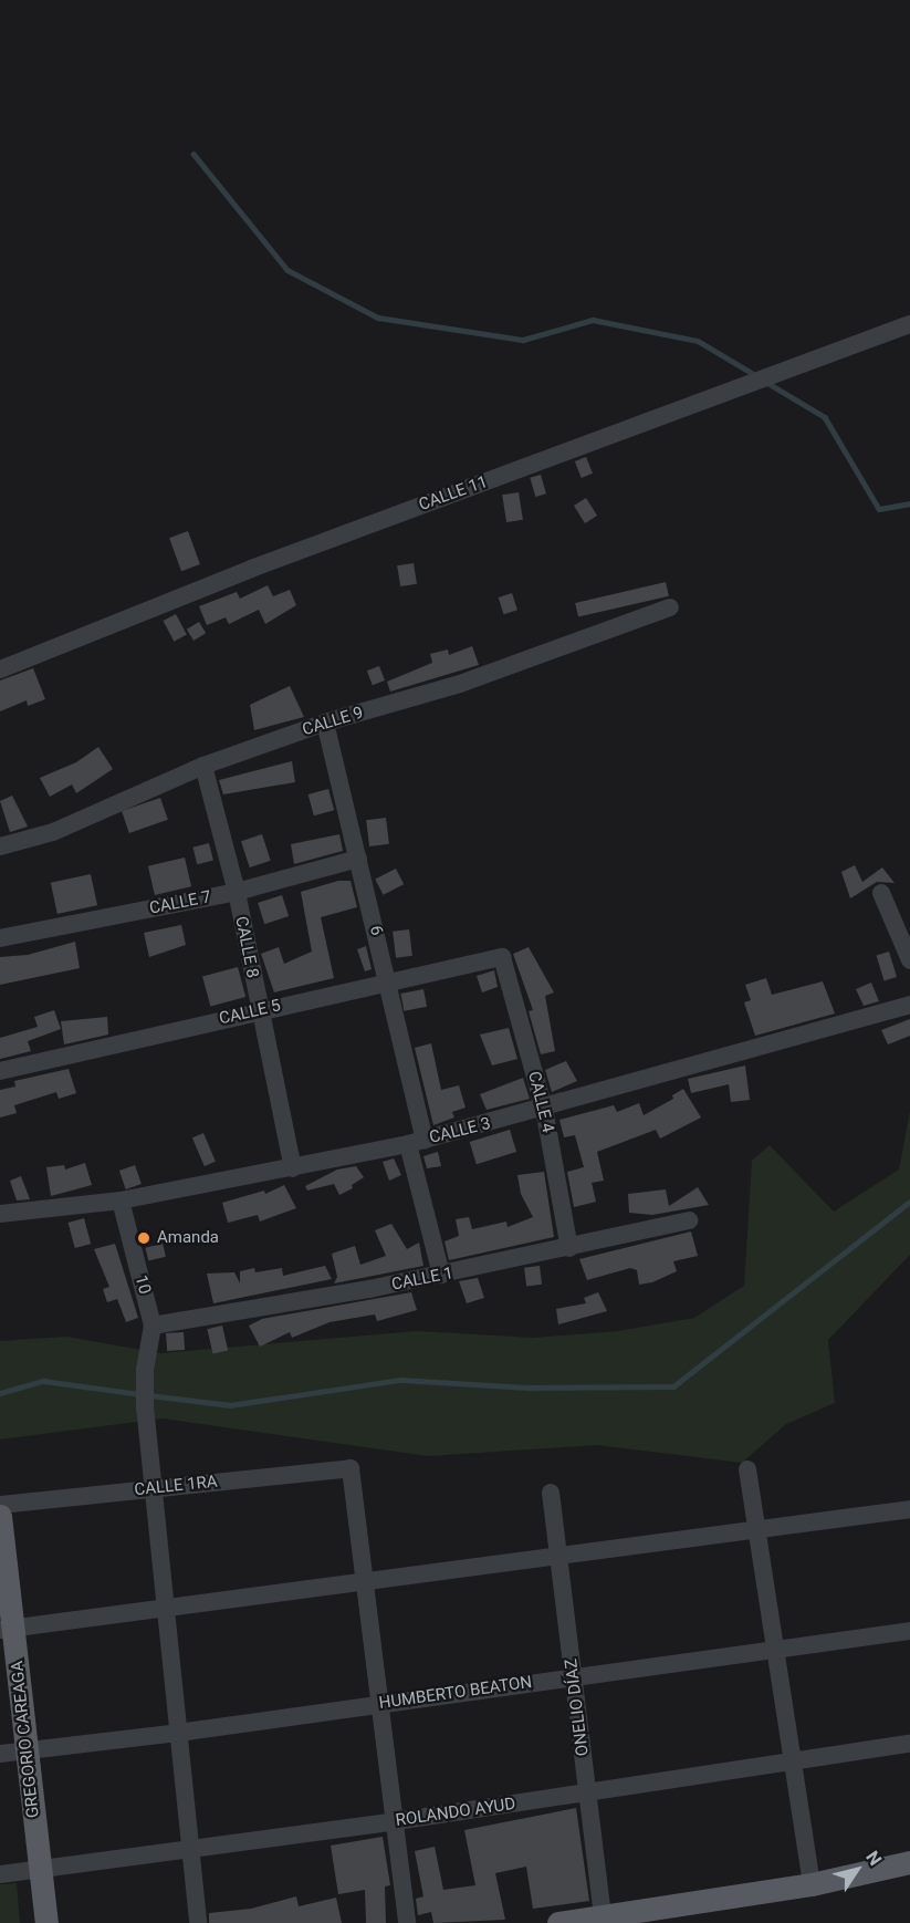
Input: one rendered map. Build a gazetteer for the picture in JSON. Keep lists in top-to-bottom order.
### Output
{
  "streets": {
    "main road": ["GREGORIO CAREAGA"],
    "street": [
      "CALLE 11",
      "CALLE 9",
      "CALLE 7",
      "6",
      "CALLE 8",
      "CALLE 5",
      "CALLE 4",
      "CALLE 3",
      "CALLE 1",
      "10",
      "CALLE 1RA",
      "HUMBERTO BEATON",
      "ONELIO DÍAZ",
      "ROLANDO AYUD"
    ]
  },
  "crossings": [
    ["CALLE 9", "6"],
    ["CALLE 9", "CALLE 8"],
    ["CALLE 7", "6"],
    ["CALLE 7", "CALLE 8"],
    ["6", "CALLE 5"],
    ["6", "CALLE 3"],
    ["6", "CALLE 1"],
    ["CALLE 8", "CALLE 5"],
    ["CALLE 8", "CALLE 3"],
    ["CALLE 5", "CALLE 4"],
    ["CALLE 4", "CALLE 3"],
    ["CALLE 4", "CALLE 1"],
    ["CALLE 3", "10"],
    ["CALLE 1", "10"],
    ["10", "CALLE 1RA"],
    ["10", "HUMBERTO BEATON"],
    ["10", "ROLANDO AYUD"],
    ["HUMBERTO BEATON", "ONELIO DÍAZ"],
    ["HUMBERTO BEATON", "GREGORIO CAREAGA"],
    ["ONELIO DÍAZ", "ROLANDO AYUD"],
    ["GREGORIO CAREAGA", "ROLANDO AYUD"]
  ],
  "places": ["Amanda"],
  "north": "top right"
}
